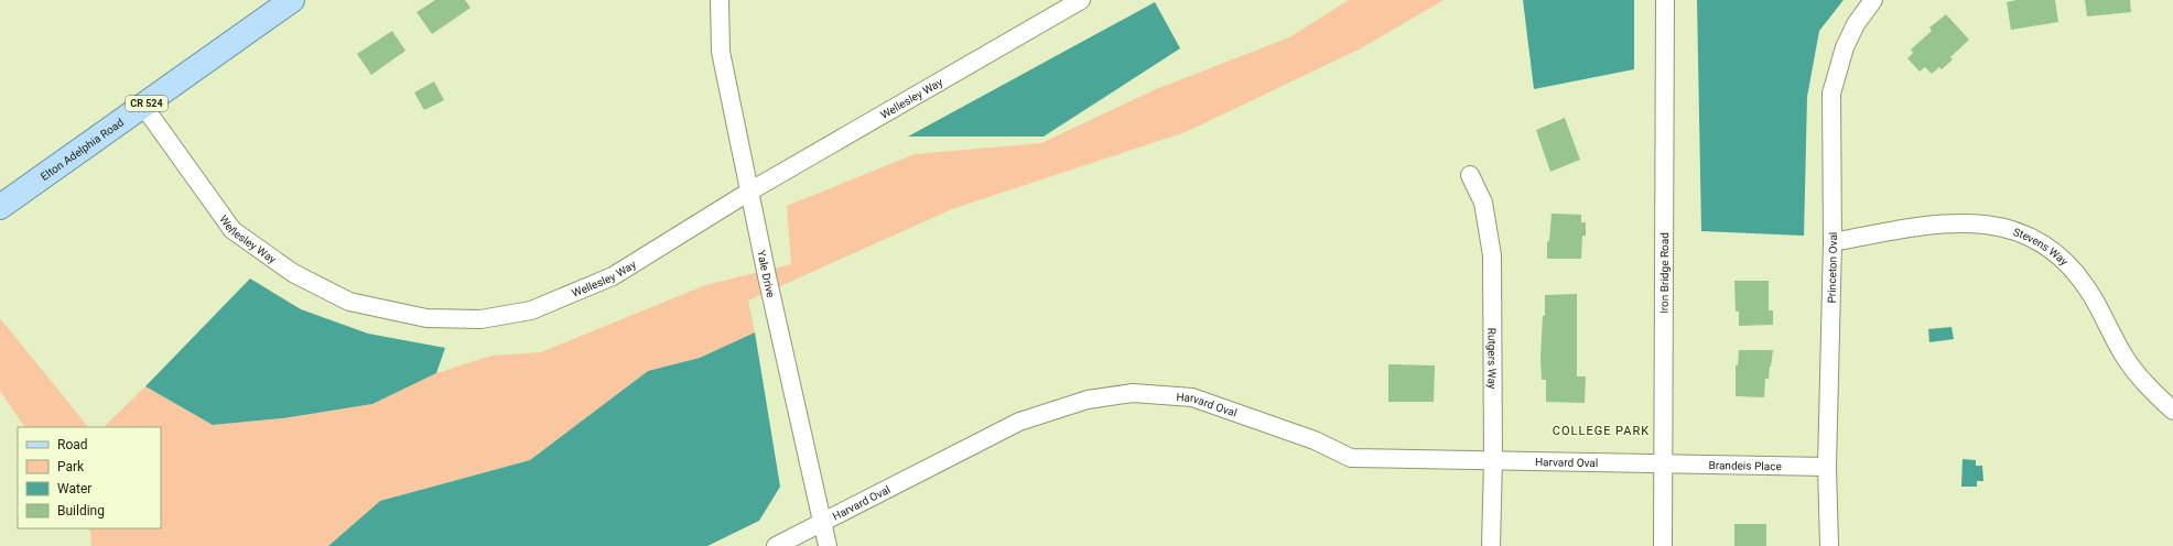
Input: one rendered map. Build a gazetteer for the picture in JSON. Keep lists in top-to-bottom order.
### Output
{
  "streets": {
    "main road": ["CR 524", "Elton Adelphia Road"],
    "street": [
      "Wellesley Way",
      "Stevens Way",
      "Princeton Oval",
      "Iron Bridge Road",
      "Yale Drive",
      "Rutgers Way",
      "Harvard Oval",
      "Brandeis Place"
    ]
  },
  "crossings": [
    ["Wellesley Way", "Elton Adelphia Road"],
    ["Wellesley Way", "Yale Drive"],
    ["Stevens Way", "Princeton Oval"],
    ["Princeton Oval", "Brandeis Place"],
    ["Iron Bridge Road", "Harvard Oval"],
    ["Iron Bridge Road", "Brandeis Place"],
    ["Yale Drive", "Harvard Oval"],
    ["Rutgers Way", "Harvard Oval"],
    ["Harvard Oval", "Brandeis Place"]
  ],
  "districts": ["COLLEGE PARK"],
  "legend": [
    "Road",
    "Park",
    "Water",
    "Building"
  ]
}
